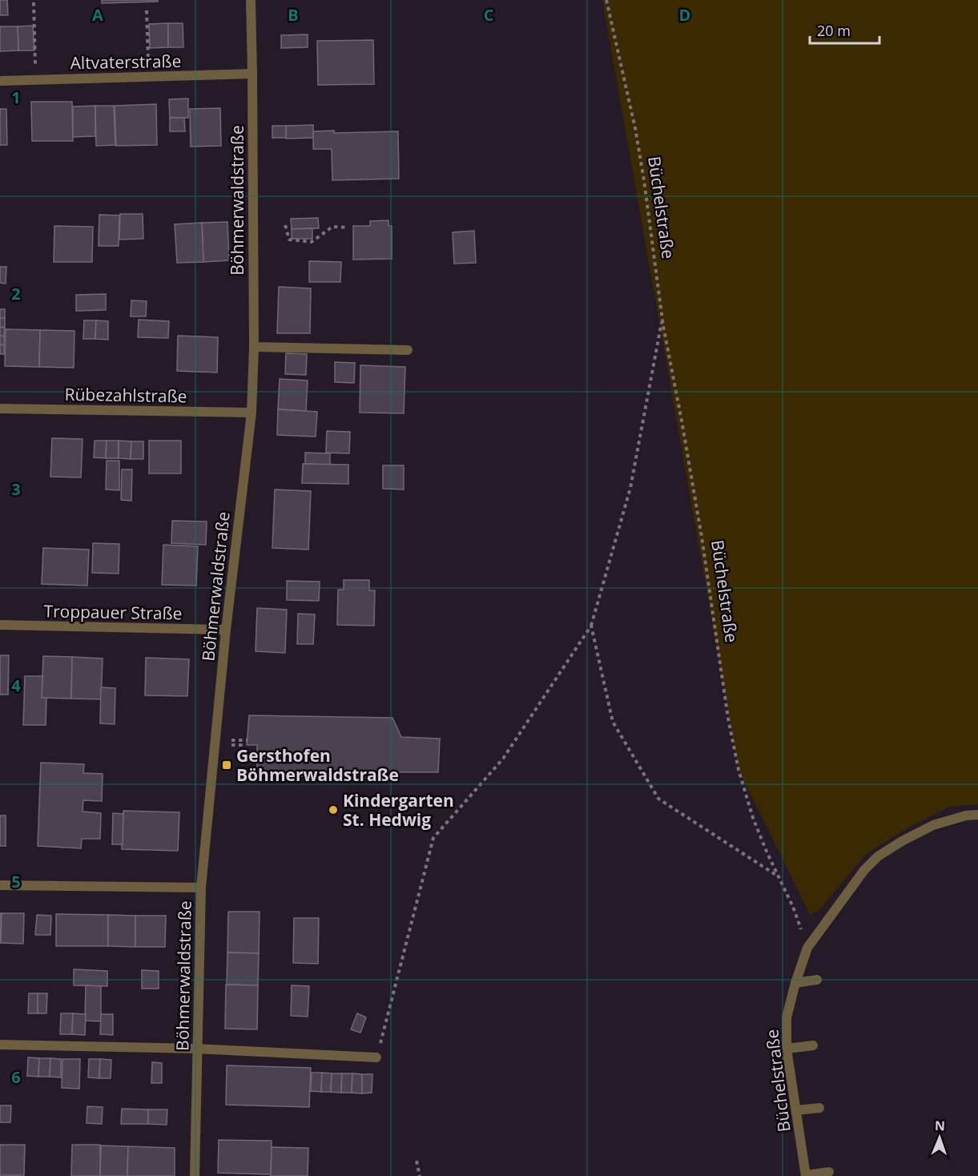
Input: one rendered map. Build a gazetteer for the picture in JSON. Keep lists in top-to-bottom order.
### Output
{
  "streets": {
    "street": [
      "Altvaterstraße",
      "Böhmerwaldstraße",
      "Büchelstraße",
      "Rübezahlstraße",
      "Troppauer Straße"
    ]
  },
  "crossings": [
    ["Altvaterstraße", "Böhmerwaldstraße"],
    ["Böhmerwaldstraße", "Rübezahlstraße"],
    ["Böhmerwaldstraße", "Troppauer Straße"]
  ],
  "places": {
    "transit": ["Gersthofen Böhmerwaldstraße"],
    "other": ["Kindergarten St. Hedwig"]
  },
  "scale_bar": "20 m",
  "north": "top",
  "grid": {
    "columns": [
      "A",
      "B",
      "C",
      "D"
    ],
    "rows": [
      "1",
      "2",
      "3",
      "4",
      "5",
      "6"
    ]
  }
}
